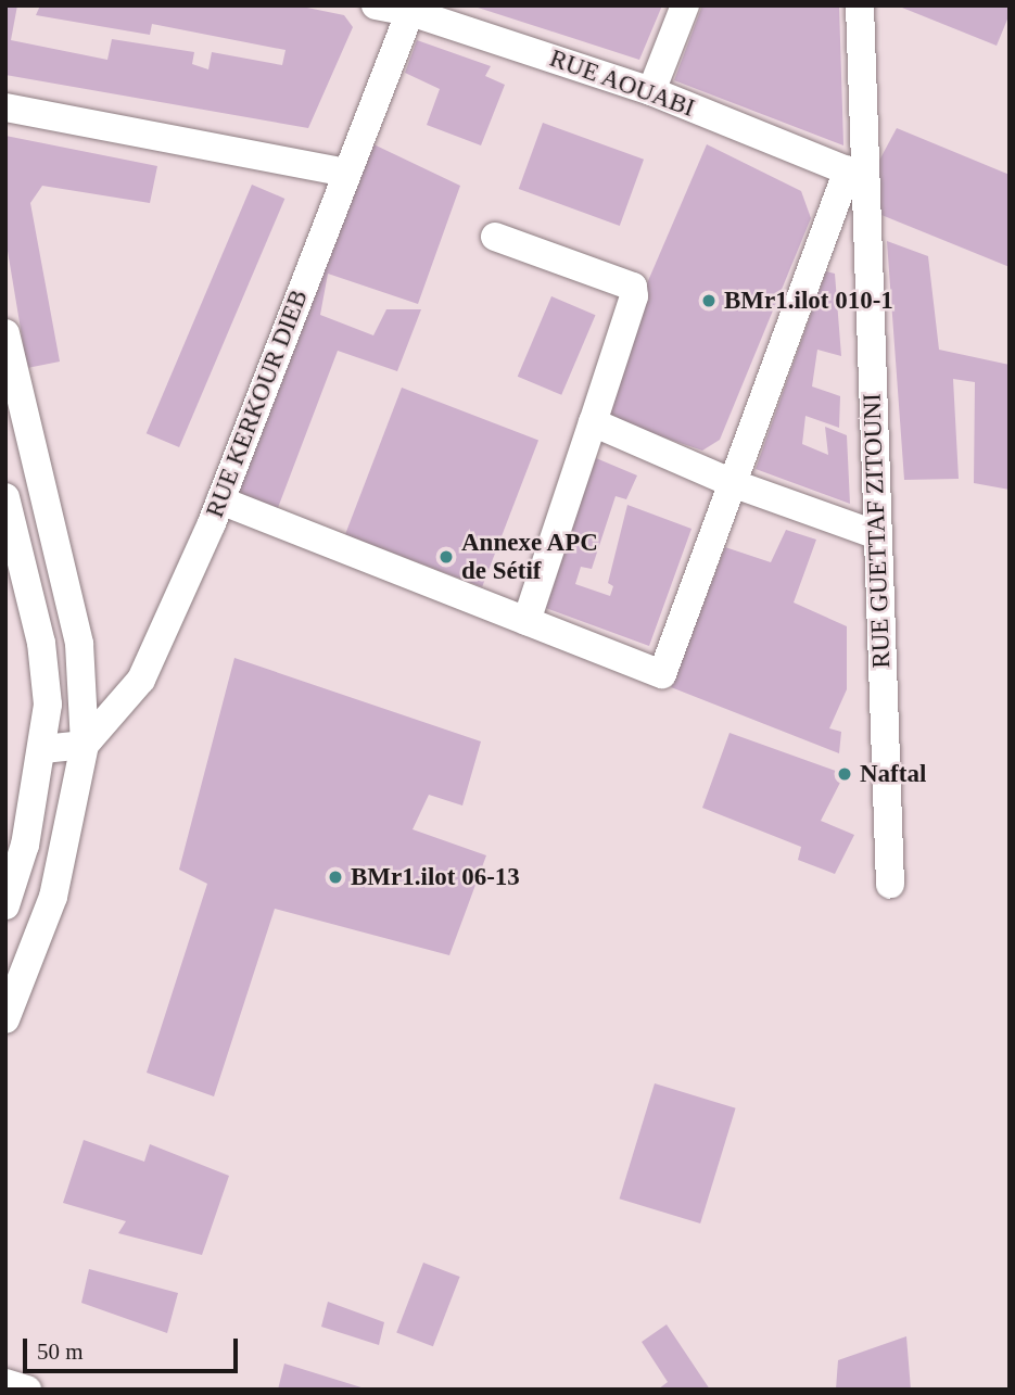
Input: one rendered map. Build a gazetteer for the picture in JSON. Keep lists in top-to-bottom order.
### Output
{
  "streets": {
    "street": ["RUE AOUABI", "RUE KERKOUR DIEB", "RUE GUETTAF ZITOUNI"]
  },
  "crossings": [
    ["RUE AOUABI", "RUE KERKOUR DIEB"],
    ["RUE AOUABI", "RUE GUETTAF ZITOUNI"]
  ],
  "places": [
    "BMr1.ilot 010-1",
    "Annexe APC de Sétif",
    "Naftal",
    "BMr1.ilot 06-13"
  ],
  "scale_bar": "50 m"
}
